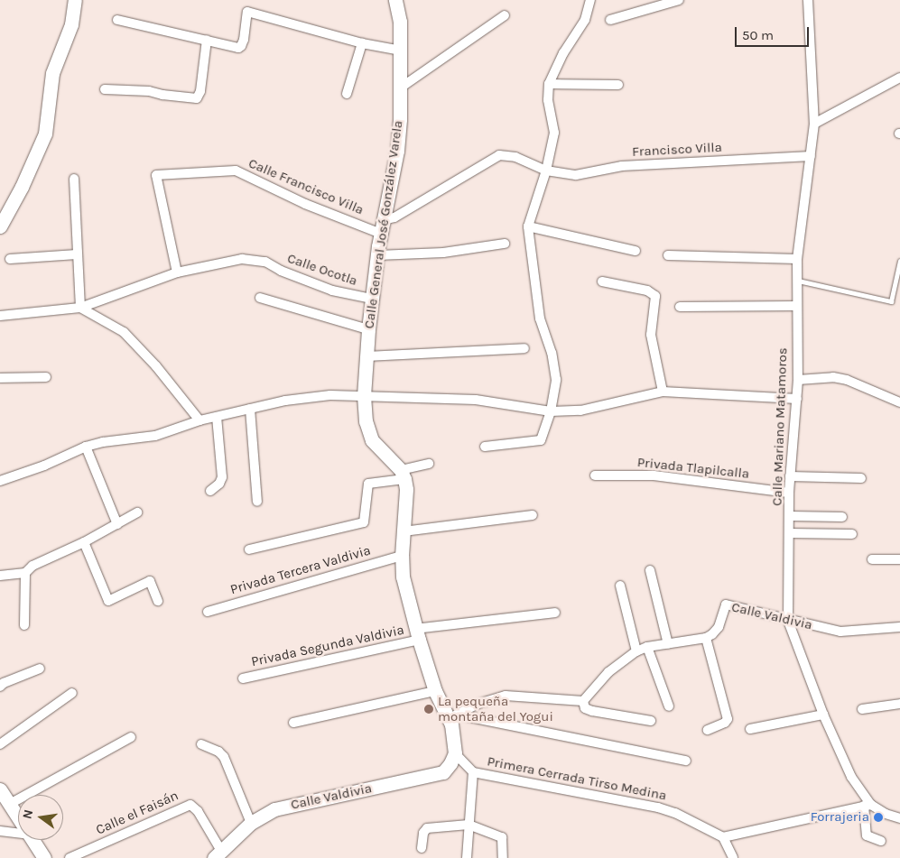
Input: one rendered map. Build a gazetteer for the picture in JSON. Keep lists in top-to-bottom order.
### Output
{
  "streets": {
    "street": [
      "Francisco Villa",
      "Calle Francisco Villa",
      "Calle General José González Varela",
      "Calle Ocotla",
      "Calle Mariano Matamoros",
      "Privada Tlapilcalla",
      "Privada Tercera Valdivia",
      "Calle Valdivia",
      "Privada Segunda Valdivia",
      "Primera Cerrada Tirso Medina",
      "Calle el Faisán"
    ]
  },
  "crossings": [
    ["Francisco Villa", "Calle Mariano Matamoros"],
    ["Calle Francisco Villa", "Calle General José González Varela"],
    ["Calle Francisco Villa", "Calle Ocotla"],
    ["Calle General José González Varela", "Calle Ocotla"],
    ["Calle Mariano Matamoros", "Privada Tlapilcalla"],
    ["Calle Mariano Matamoros", "Calle Valdivia"],
    ["Calle Valdivia", "Calle el Faisán"]
  ],
  "places": ["La pequeña montaña del Yogui", "Forrajeria"],
  "scale_bar": "50 m",
  "north": "left"
}
